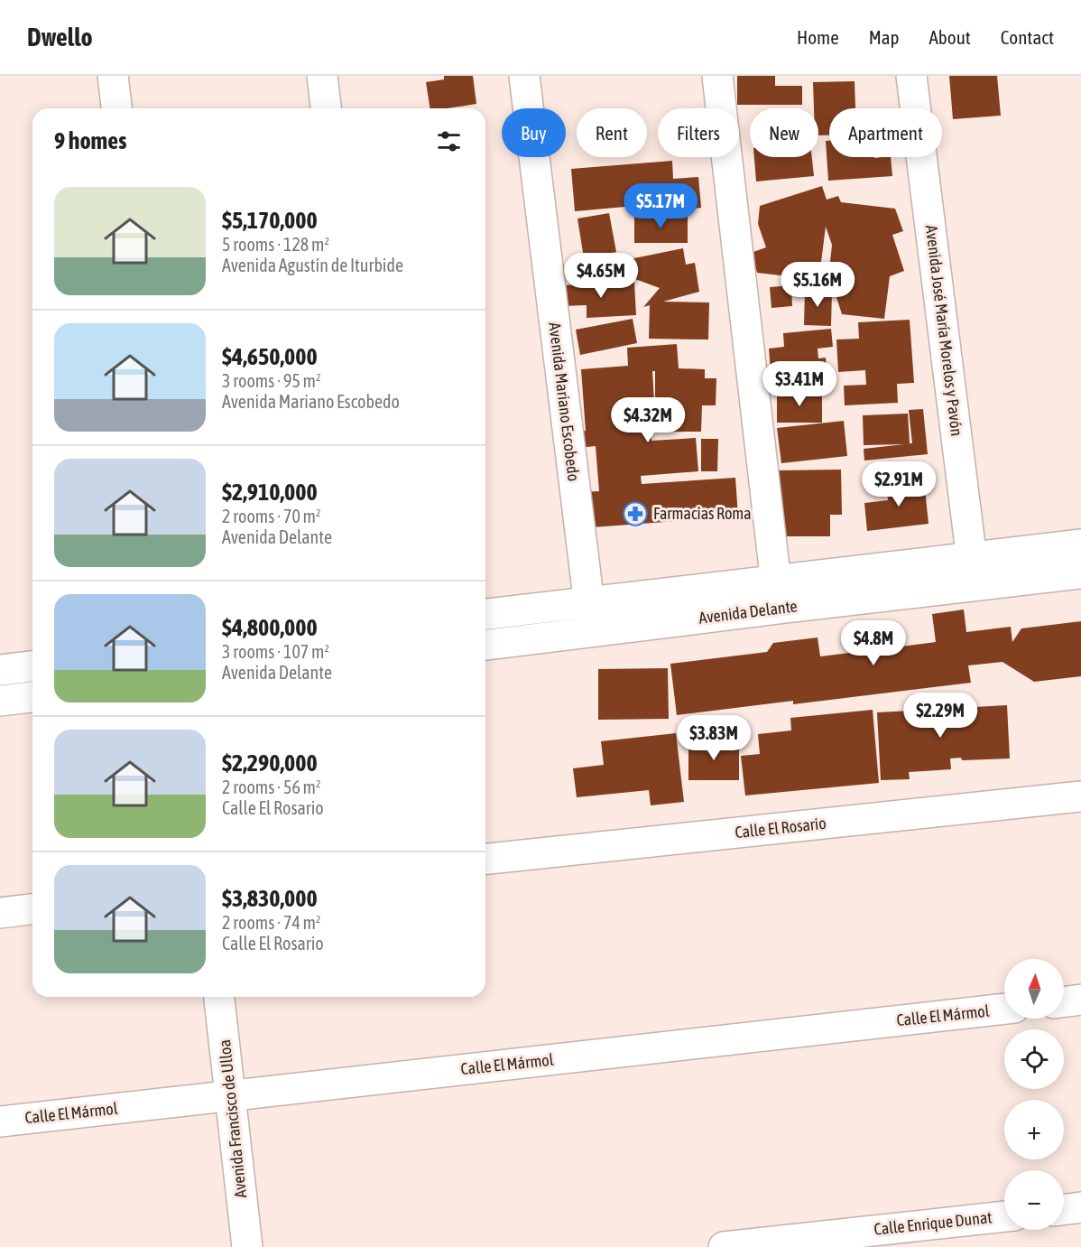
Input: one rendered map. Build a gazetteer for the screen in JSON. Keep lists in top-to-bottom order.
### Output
{
  "streets": {
    "street": [
      "Avenida José María Morelos y Pavón",
      "Avenida Mariano Escobedo",
      "Avenida Delante",
      "Calle El Rosario",
      "Calle El Mármol",
      "Avenida Francisco de Ulloa",
      "Calle Enrique Dunat"
    ]
  },
  "crossings": [
    ["Avenida José María Morelos y Pavón", "Avenida Delante"],
    ["Avenida Mariano Escobedo", "Avenida Delante"],
    ["Calle El Mármol", "Avenida Francisco de Ulloa"]
  ],
  "places": {
    "pharmacy": ["Farmacias Roma"]
  },
  "north": "top",
  "page": {
    "header": "Dwello",
    "nav": [
      "Home",
      "Map",
      "About",
      "Contact"
    ],
    "chip": [
      "Buy",
      "Rent",
      "Filters",
      "New",
      "Apartment"
    ],
    "heading": "9 homes",
    "list": [
      {
        "name": "$5,170,000",
        "note": "5 rooms · 128 m² · Avenida Agustín de Iturbide"
      },
      {
        "name": "$4,650,000",
        "note": "3 rooms · 95 m² · Avenida Mariano Escobedo"
      },
      {
        "name": "$2,910,000",
        "note": "2 rooms · 70 m² · Avenida Delante"
      },
      {
        "name": "$4,800,000",
        "note": "3 rooms · 107 m² · Avenida Delante"
      },
      {
        "name": "$2,290,000",
        "note": "2 rooms · 56 m² · Calle El Rosario"
      },
      {
        "name": "$3,830,000",
        "note": "2 rooms · 74 m² · Calle El Rosario"
      }
    ],
    "price": [
      "$5.17M",
      "$4.65M",
      "$5.16M",
      "$3.41M",
      "$4.32M",
      "$2.91M",
      "$4.8M",
      "$2.29M",
      "$3.83M"
    ],
    "map_buttons": ["+", "−"]
  }
}
